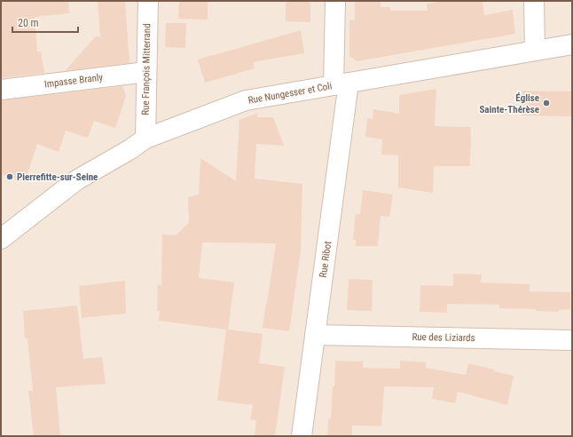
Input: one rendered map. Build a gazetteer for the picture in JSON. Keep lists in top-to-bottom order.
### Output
{
  "streets": {
    "street": [
      "Rue François Mitterrand",
      "Impasse Branly",
      "Rue Nungesser et Coli",
      "Rue Ribot",
      "Rue des Liziards"
    ]
  },
  "crossings": [
    ["Rue François Mitterrand", "Impasse Branly"],
    ["Rue François Mitterrand", "Rue Nungesser et Coli"],
    ["Rue Nungesser et Coli", "Rue Ribot"],
    ["Rue Ribot", "Rue des Liziards"]
  ],
  "places": ["Église Sainte-Thérèse", "Pierrefitte-sur-Seine"],
  "scale_bar": "20 m"
}
